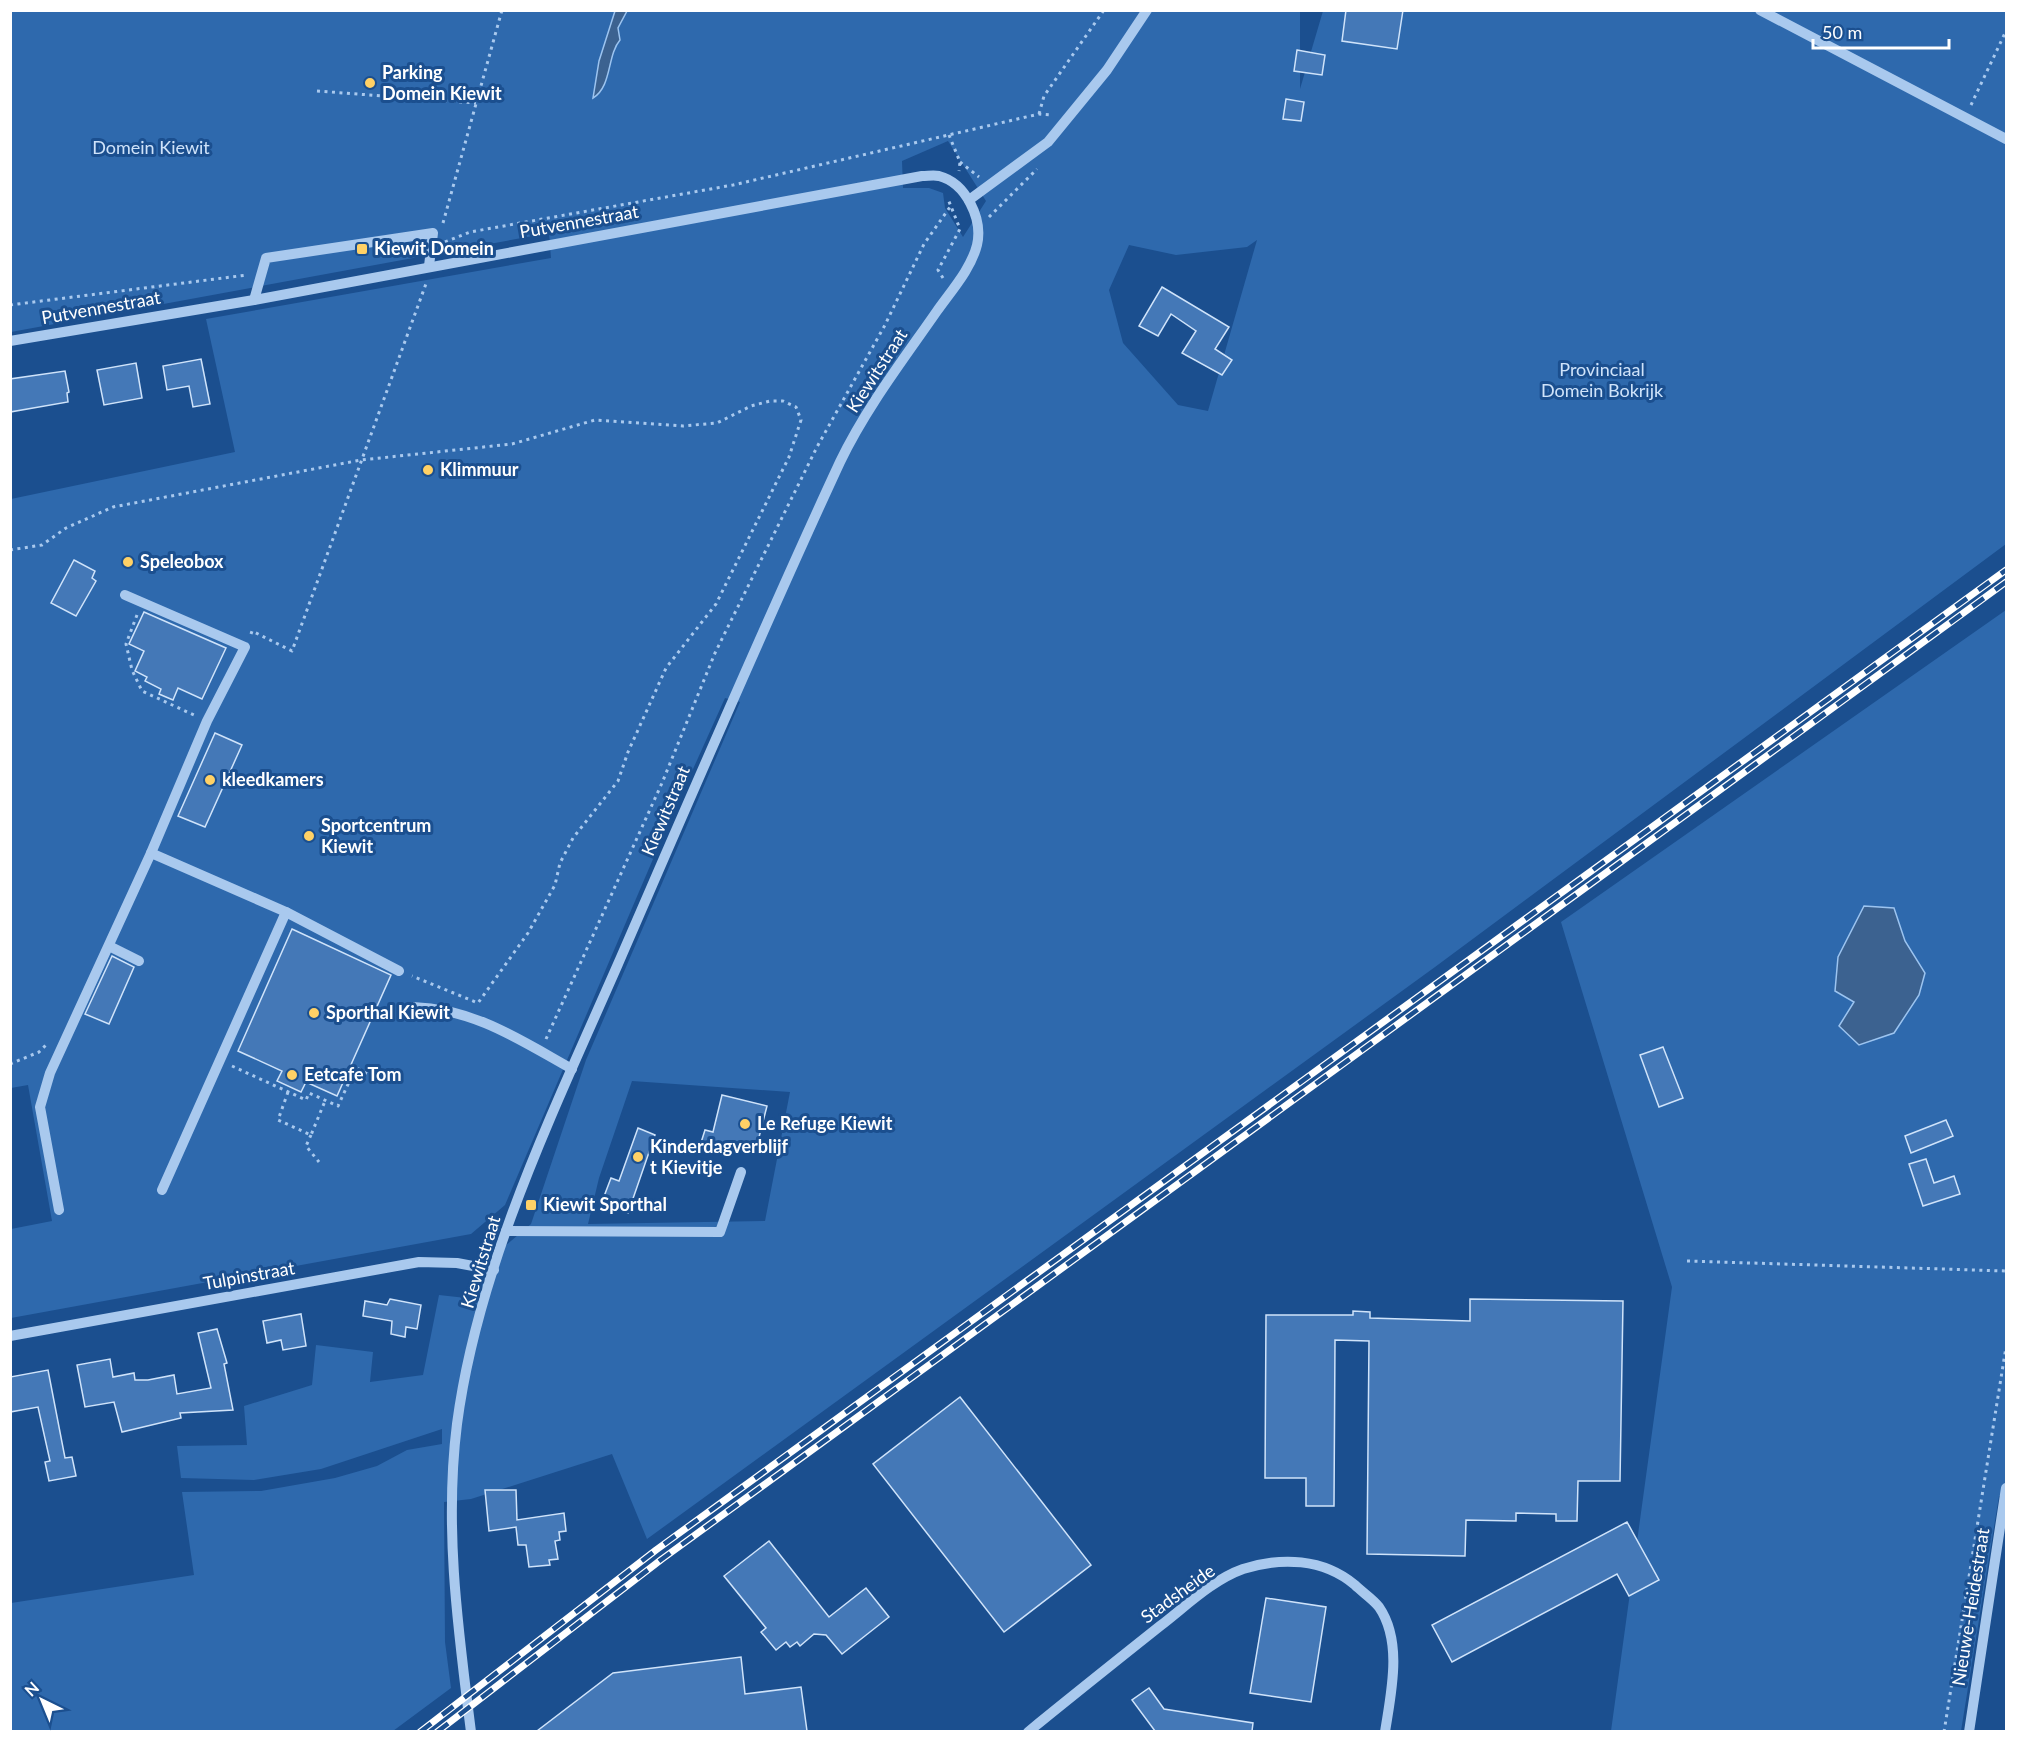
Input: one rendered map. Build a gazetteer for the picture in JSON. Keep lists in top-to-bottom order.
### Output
{
  "streets": {
    "street": [
      "Putvennestraat",
      "Kiewitstraat",
      "Tulpinstraat",
      "Stadsheide",
      "Nieuwe-Heidestraat"
    ]
  },
  "crossings": [
    ["Putvennestraat", "Kiewitstraat"],
    ["Kiewitstraat", "Tulpinstraat"]
  ],
  "parks": ["Domein Kiewit", "Provinciaal Domein Bokrijk"],
  "places": {
    "other": [
      "Parking Domein Kiewit",
      "Klimmuur",
      "Speleobox",
      "kleedkamers",
      "Sportcentrum Kiewit",
      "Sporthal Kiewit",
      "Eetcafe Tom",
      "Le Refuge Kiewit",
      "Kinderdagverblijf t Kievitje"
    ],
    "transit": ["Kiewit Domein", "Kiewit Sporthal"]
  },
  "scale_bar": "50 m",
  "north": "top left"
}
